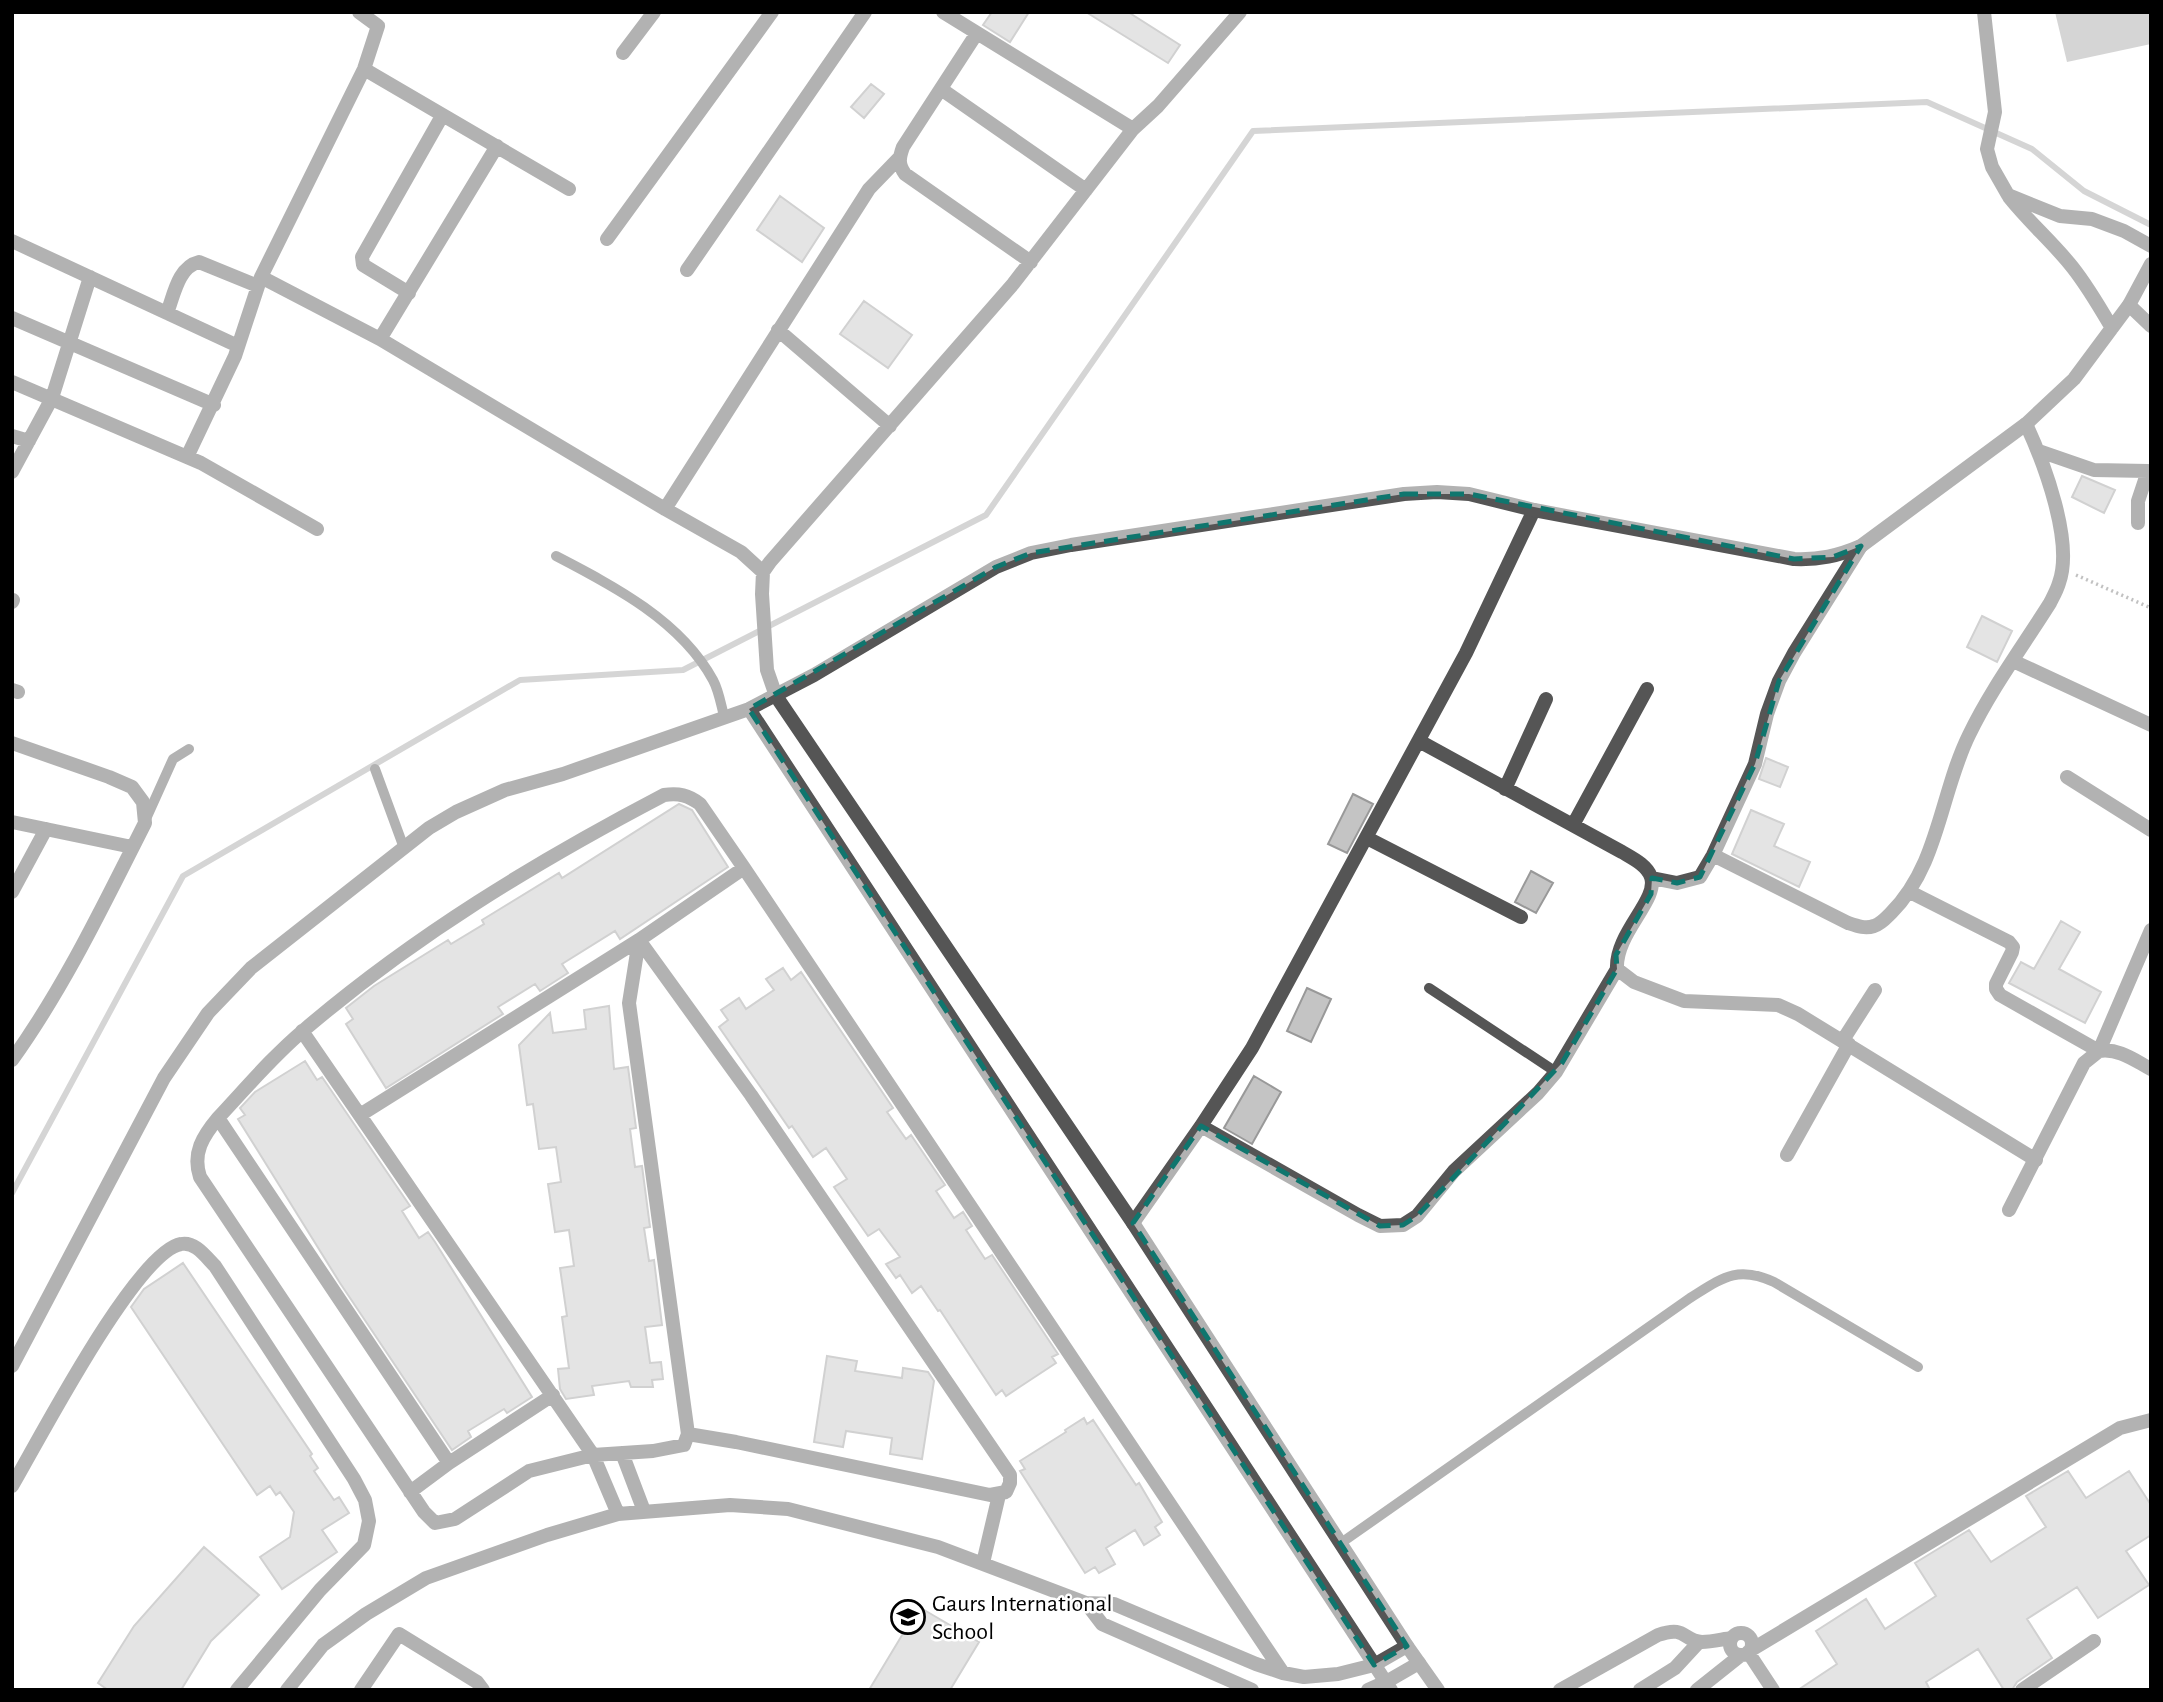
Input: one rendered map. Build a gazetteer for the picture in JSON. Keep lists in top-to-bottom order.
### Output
{
  "places": {
    "school or university": ["Gaurs International School"]
  }
}
